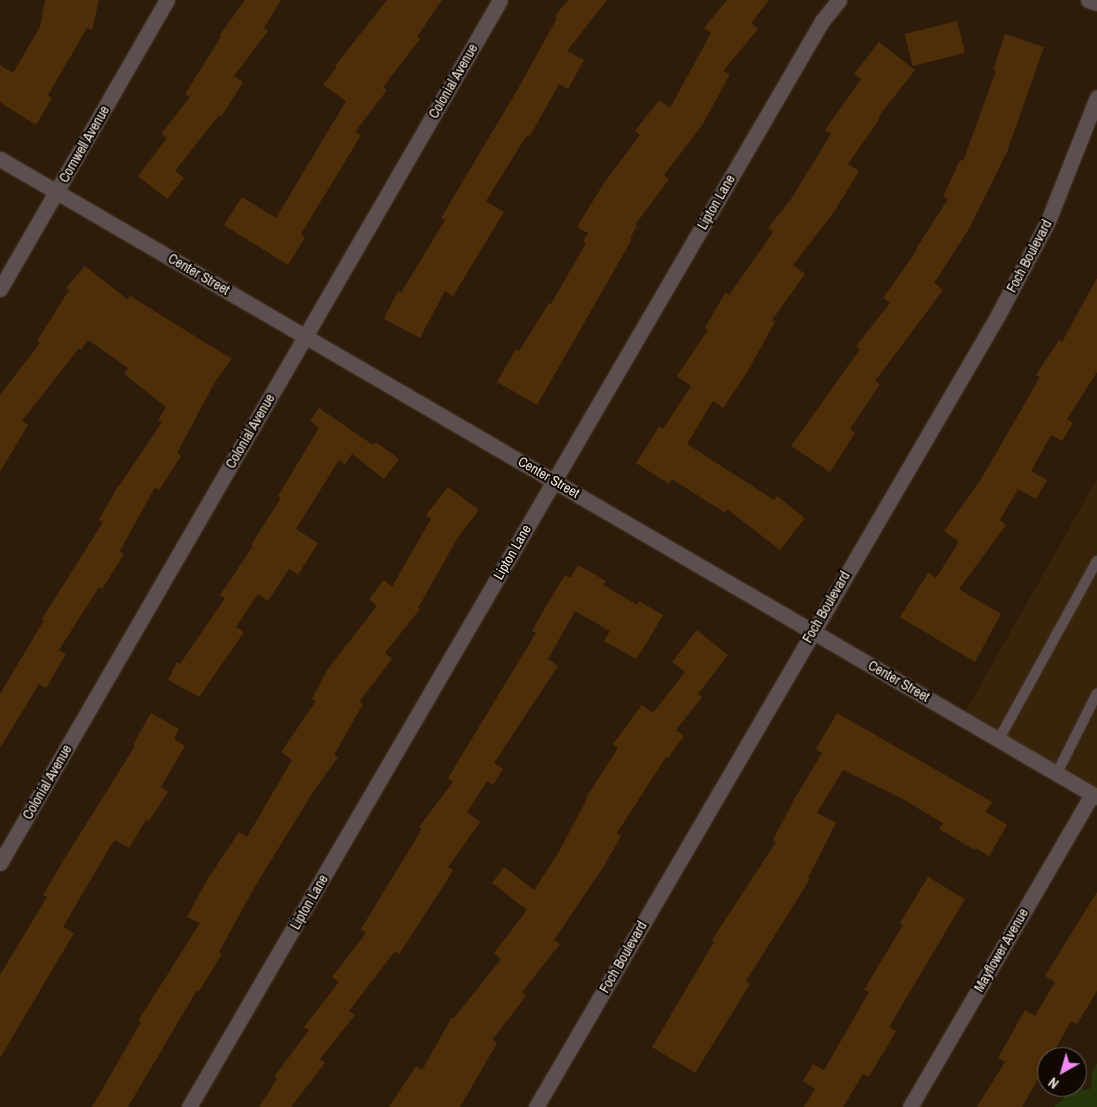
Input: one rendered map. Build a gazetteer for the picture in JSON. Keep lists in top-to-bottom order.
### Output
{
  "streets": {
    "street": [
      "Colonial Avenue",
      "Cornwell Avenue",
      "Lipton Lane",
      "Foch Boulevard",
      "Center Street",
      "Mayflower Avenue"
    ]
  },
  "crossings": [
    ["Colonial Avenue", "Center Street"],
    ["Cornwell Avenue", "Center Street"],
    ["Lipton Lane", "Center Street"],
    ["Foch Boulevard", "Center Street"],
    ["Center Street", "Mayflower Avenue"]
  ],
  "north": "bottom left"
}
